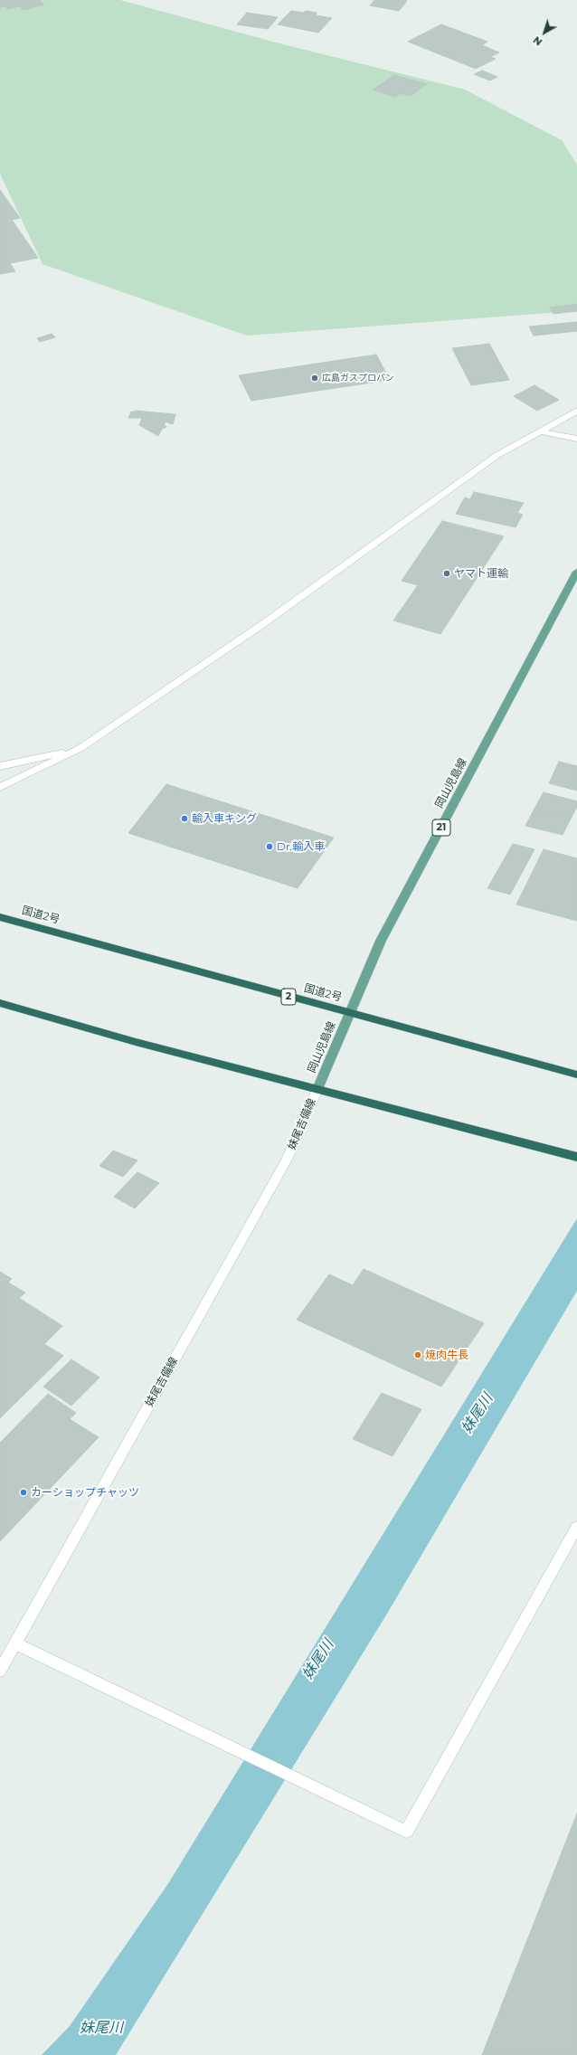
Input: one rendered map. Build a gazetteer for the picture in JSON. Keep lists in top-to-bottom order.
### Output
{
  "streets": {
    "highway": ["国道2号", "2"],
    "main road": ["岡山児島線", "21"],
    "street": ["妹尾吉備線"]
  },
  "crossings": [
    ["岡山児島線", "国道2号"],
    ["岡山児島線", "妹尾吉備線"]
  ],
  "water": ["妹尾川"],
  "places": [
    "広島ガスプロパン",
    "ヤマト運輸",
    "輸入車キング",
    "Dr.輸入車",
    "焼肉牛長",
    "カーショップチャッツ"
  ],
  "north": "bottom left"
}
